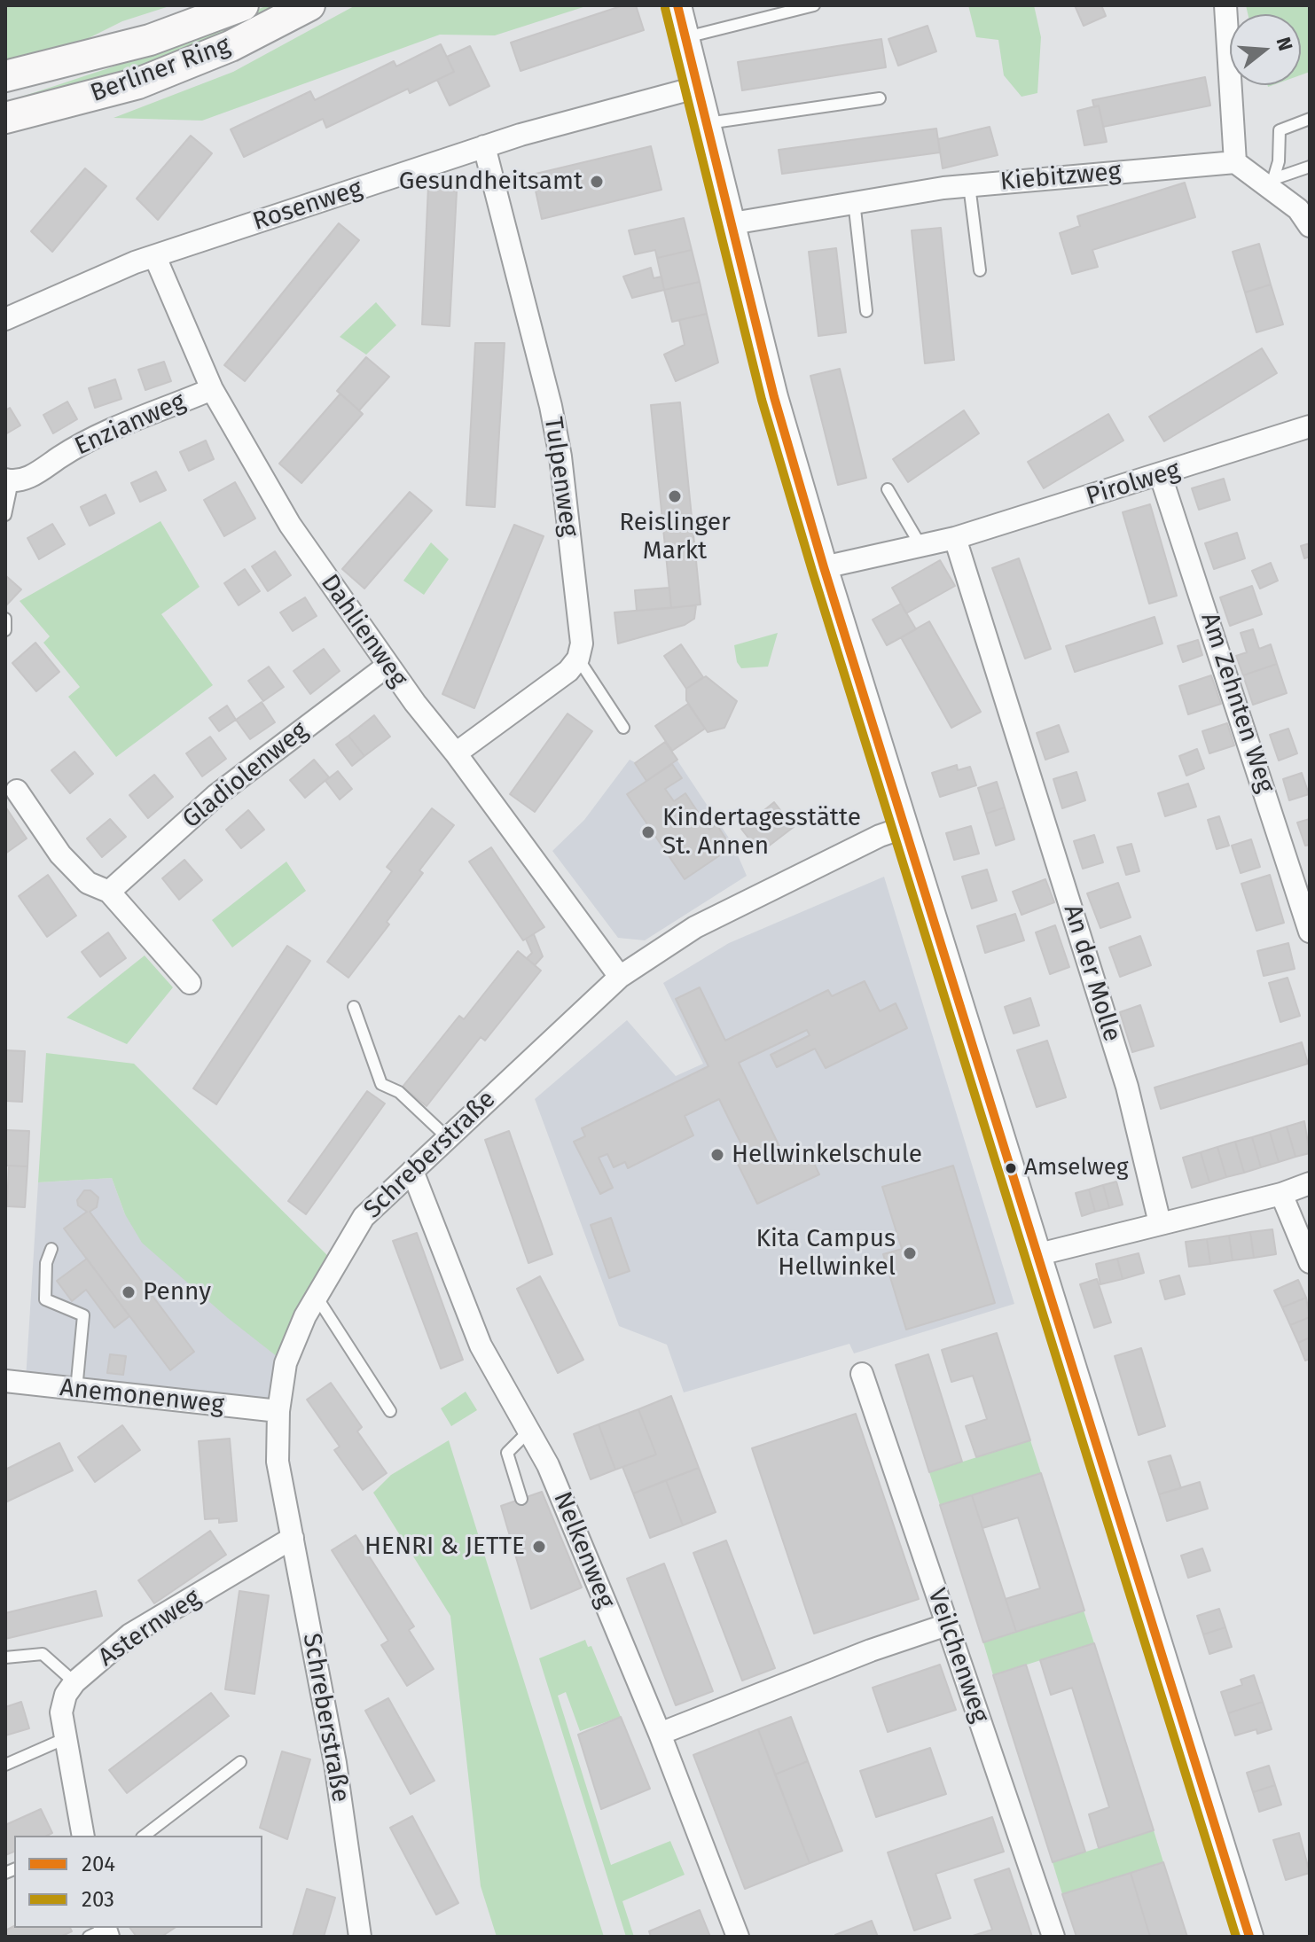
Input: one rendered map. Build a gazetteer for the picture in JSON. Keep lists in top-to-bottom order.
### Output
{
  "streets": {
    "main road": ["Berliner Ring"],
    "street": [
      "Kiebitzweg",
      "Rosenweg",
      "Enzianweg",
      "Tulpenweg",
      "Pirolweg",
      "Dahlienweg",
      "Am Zehnten Weg",
      "Gladiolenweg",
      "An der Molle",
      "Schreberstraße",
      "Anemonenweg",
      "Nelkenweg",
      "Asternweg",
      "Veilchenweg"
    ]
  },
  "crossings": [
    ["Rosenweg", "Tulpenweg"],
    ["Rosenweg", "Dahlienweg"],
    ["Enzianweg", "Dahlienweg"],
    ["Pirolweg", "Am Zehnten Weg"],
    ["Pirolweg", "An der Molle"],
    ["Dahlienweg", "Gladiolenweg"],
    ["Dahlienweg", "Schreberstraße"],
    ["Schreberstraße", "Anemonenweg"],
    ["Schreberstraße", "Nelkenweg"],
    ["Schreberstraße", "Asternweg"]
  ],
  "places": [
    "Gesundheitsamt",
    "Reislinger Markt",
    "Kindertagesstätte St. Annen",
    "Hellwinkelschule",
    "Amselweg",
    "Kita Campus Hellwinkel",
    "Penny",
    "HENRI & JETTE"
  ],
  "lines": ["transit line 204", "transit line 203"],
  "legend": ["204", "203"],
  "north": "right"
}
